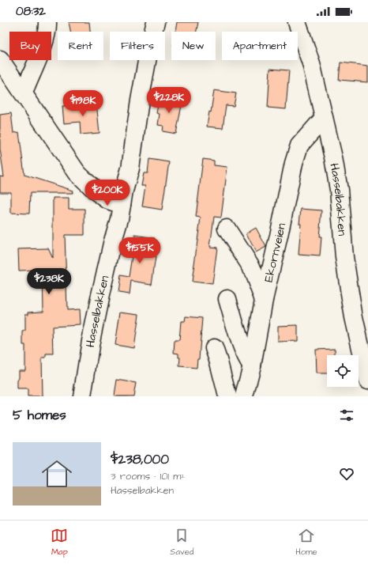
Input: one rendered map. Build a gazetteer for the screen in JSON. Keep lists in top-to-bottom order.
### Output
{
  "streets": {
    "street": ["Hasselbakken", "Ekornveien"]
  },
  "crossings": [
    ["Hasselbakken", "Ekornveien"]
  ],
  "page": {
    "status": "08:32",
    "chip": [
      "Buy",
      "Rent",
      "Filters",
      "New",
      "Apartment"
    ],
    "price": [
      "$228K",
      "$198K",
      "$200K",
      "$155K",
      "$238K"
    ],
    "heading": "5 homes",
    "list": [
      {
        "name": "$238,000",
        "note": "3 rooms · 101 m² · Hasselbakken"
      }
    ],
    "tabs": ["Map", "Saved", "Home"]
  }
}
